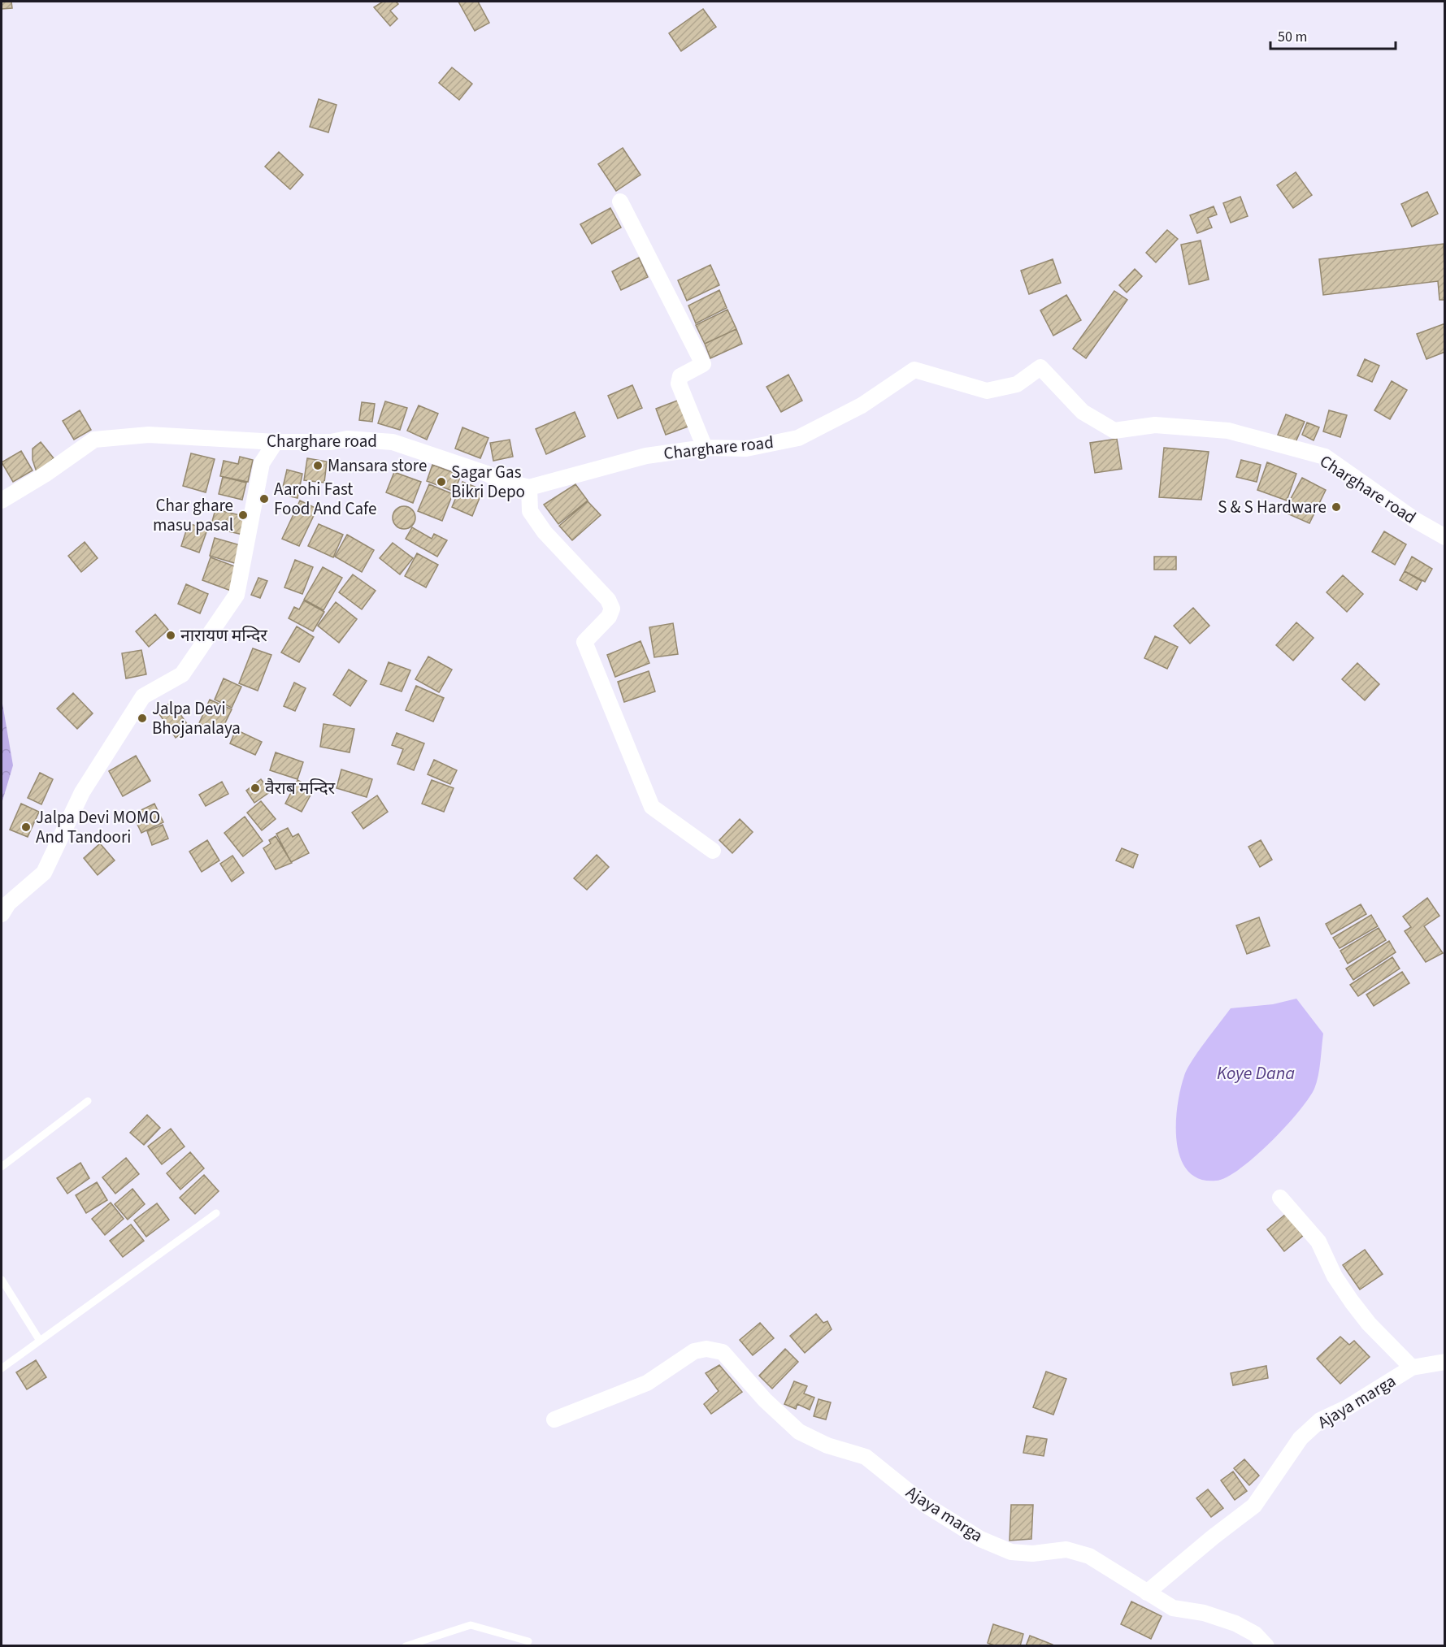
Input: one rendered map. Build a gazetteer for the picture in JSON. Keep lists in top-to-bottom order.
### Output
{
  "streets": {
    "street": ["Charghare road", "Ajaya marga"]
  },
  "water": ["Koye Dana"],
  "places": [
    "Mansara store",
    "Sagar Gas Bikri Depo",
    "Aarohi Fast Food And Cafe",
    "S & S Hardware",
    "Char ghare masu pasal",
    "नारायण मन्दिर",
    "Jalpa Devi Bhojanalaya",
    "वैराब मन्दिर",
    "Jalpa Devi MOMO And Tandoori"
  ],
  "scale_bar": "50 m"
}
